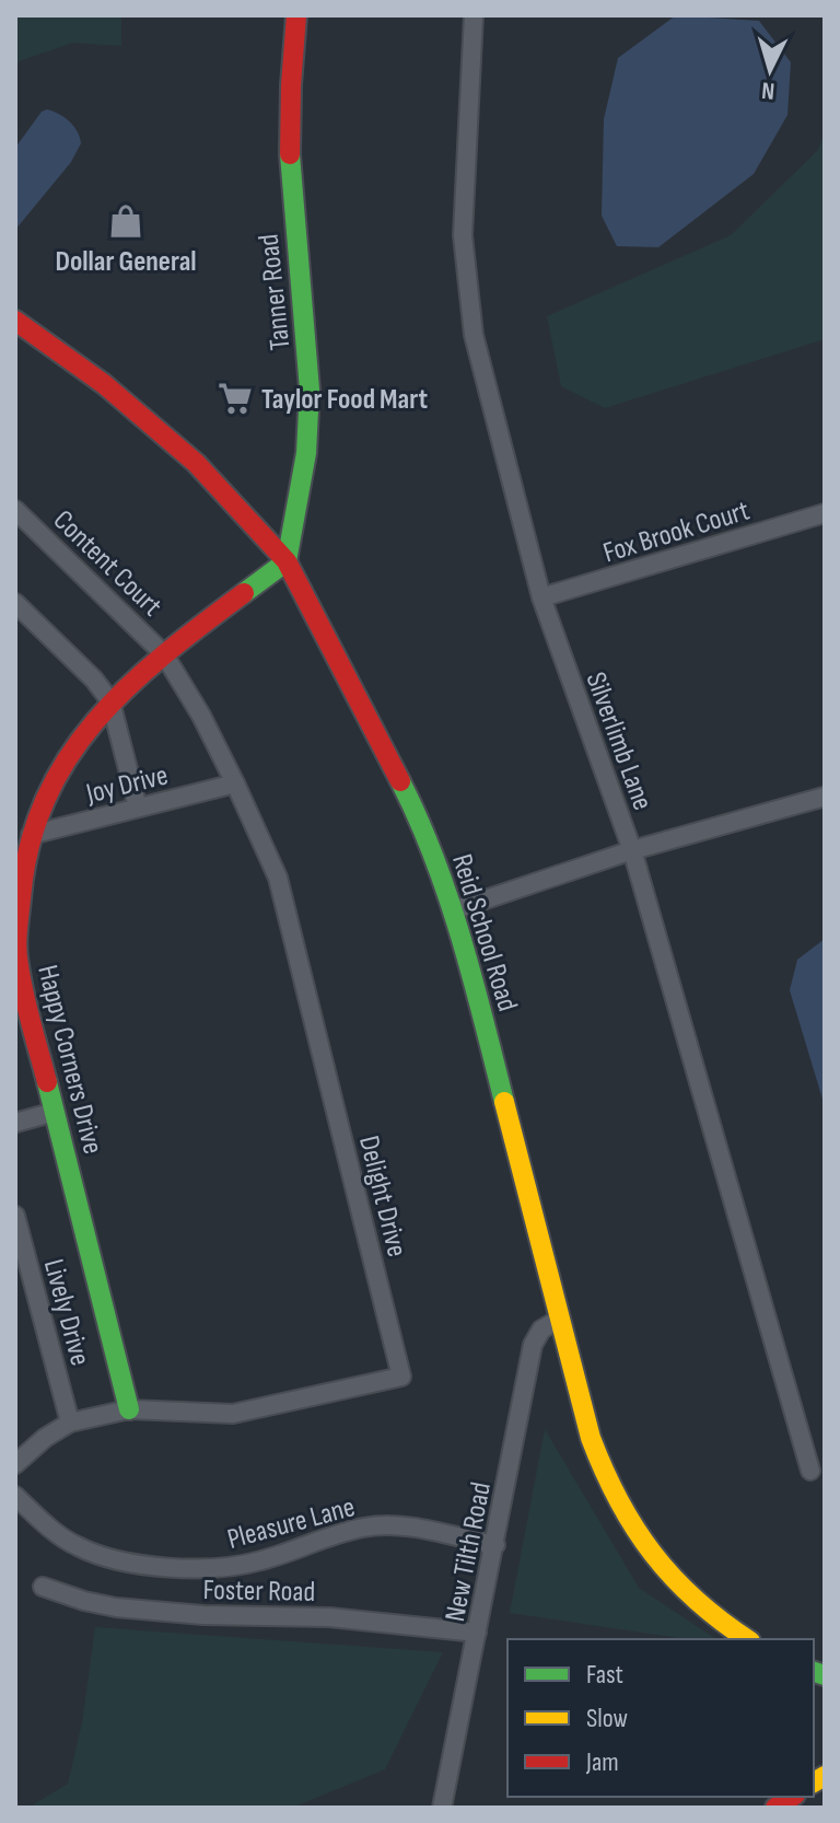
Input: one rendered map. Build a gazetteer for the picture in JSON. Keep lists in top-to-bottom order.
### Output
{
  "streets": {
    "street": [
      "Tanner Road",
      "Fox Brook Court",
      "Content Court",
      "Silverlimb Lane",
      "Joy Drive",
      "Reid School Road",
      "Happy Corners Drive",
      "Delight Drive",
      "Lively Drive",
      "Pleasure Lane",
      "New Tilth Road",
      "Foster Road"
    ]
  },
  "crossings": [
    ["Tanner Road", "Reid School Road"],
    ["Tanner Road", "Happy Corners Drive"],
    ["Fox Brook Court", "Silverlimb Lane"],
    ["Content Court", "Happy Corners Drive"],
    ["Content Court", "Delight Drive"],
    ["Joy Drive", "Happy Corners Drive"],
    ["Joy Drive", "Delight Drive"],
    ["Reid School Road", "Happy Corners Drive"],
    ["Reid School Road", "New Tilth Road"],
    ["Happy Corners Drive", "Delight Drive"],
    ["Delight Drive", "Lively Drive"],
    ["Pleasure Lane", "New Tilth Road"],
    ["New Tilth Road", "Foster Road"]
  ],
  "places": {
    "shop": ["Dollar General"],
    "supermarket": ["Taylor Food Mart"]
  },
  "legend": ["Fast", "Slow", "Jam"],
  "north": "bottom"
}
